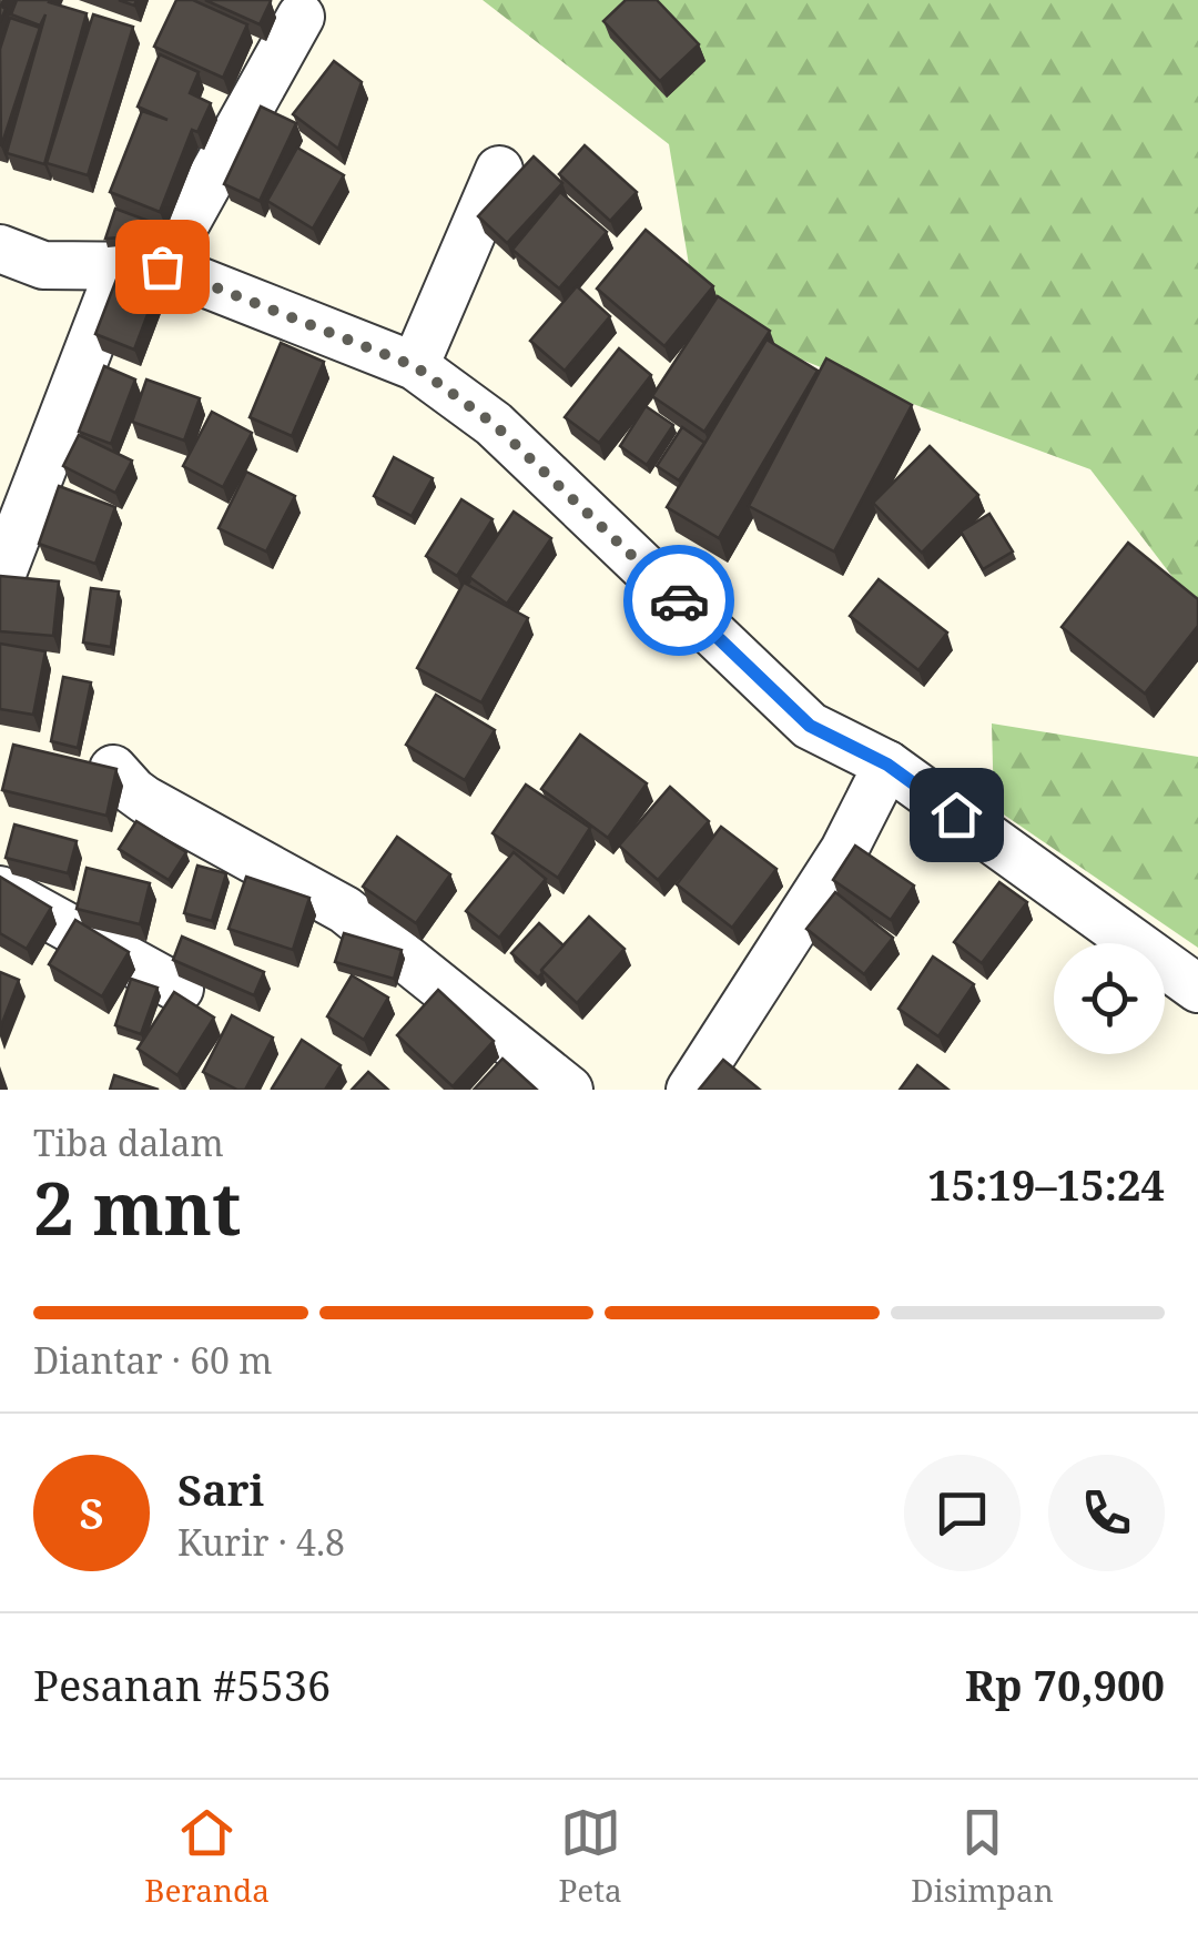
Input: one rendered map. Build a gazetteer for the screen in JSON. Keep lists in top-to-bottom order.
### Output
{
  "page": {
    "heading": ["2 mnt", "Tiba dalam", "15:19–15:24"],
    "panel": [
      "Sari",
      "Kurir · 4.8",
      "Pesanan #5536",
      "Rp 70,900"
    ],
    "bar": "Diantar · 60 m",
    "round": "S",
    "tabs": ["Beranda", "Peta", "Disimpan"]
  }
}
